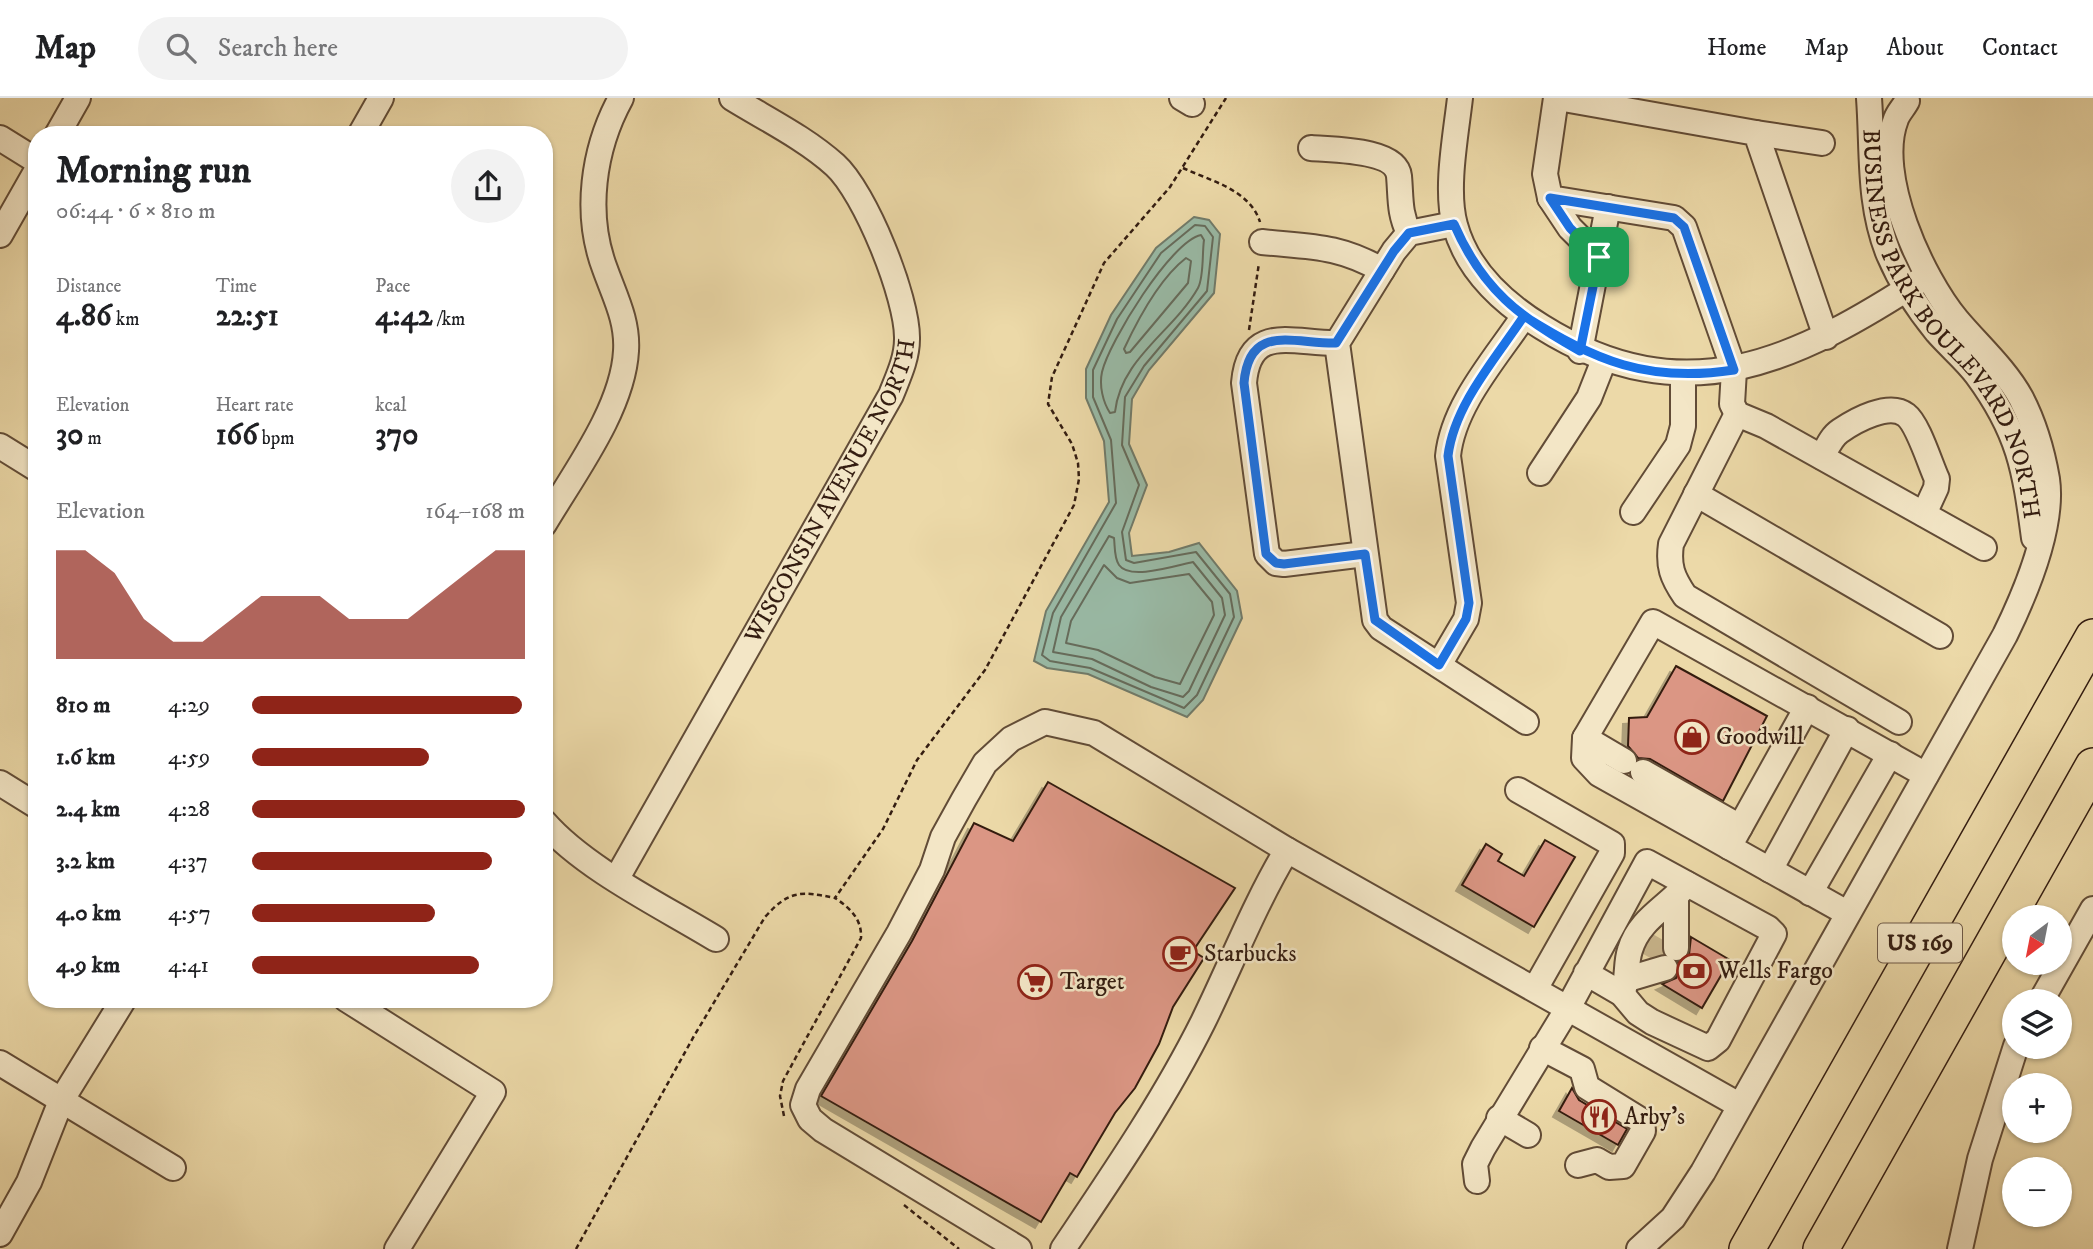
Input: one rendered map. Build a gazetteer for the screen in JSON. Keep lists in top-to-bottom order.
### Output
{
  "streets": {
    "highway": ["US 169"],
    "street": ["BUSINESS PARK BOULEVARD NORTH", "WISCONSIN AVENUE NORTH"]
  },
  "places": {
    "shop": ["Goodwill"],
    "cafe": ["Starbucks"],
    "bank": ["Wells Fargo"],
    "supermarket": ["Target"],
    "restaurant": ["Arby's"]
  },
  "north": "bottom left",
  "page": {
    "header": "Map",
    "search": "Search here",
    "nav": [
      "Home",
      "Map",
      "About",
      "Contact"
    ],
    "heading": ["Morning run", "06:44 · 6 × 810 m"],
    "stats": [
      ["Distance", "4.86 km"],
      ["Time", "22:51"],
      ["Pace", "4:42 /km"],
      ["Elevation", "30 m"],
      ["Heart rate", "166 bpm"],
      ["kcal", "370"]
    ],
    "chart": ["Elevation", "164–168 m"],
    "list": [
      {
        "name": "810 m",
        "note": "4:29"
      },
      {
        "name": "1.6 km",
        "note": "4:59"
      },
      {
        "name": "2.4 km",
        "note": "4:28"
      },
      {
        "name": "3.2 km",
        "note": "4:37"
      },
      {
        "name": "4.0 km",
        "note": "4:57"
      },
      {
        "name": "4.9 km",
        "note": "4:41"
      }
    ],
    "map_buttons": ["+", "−"]
  }
}
